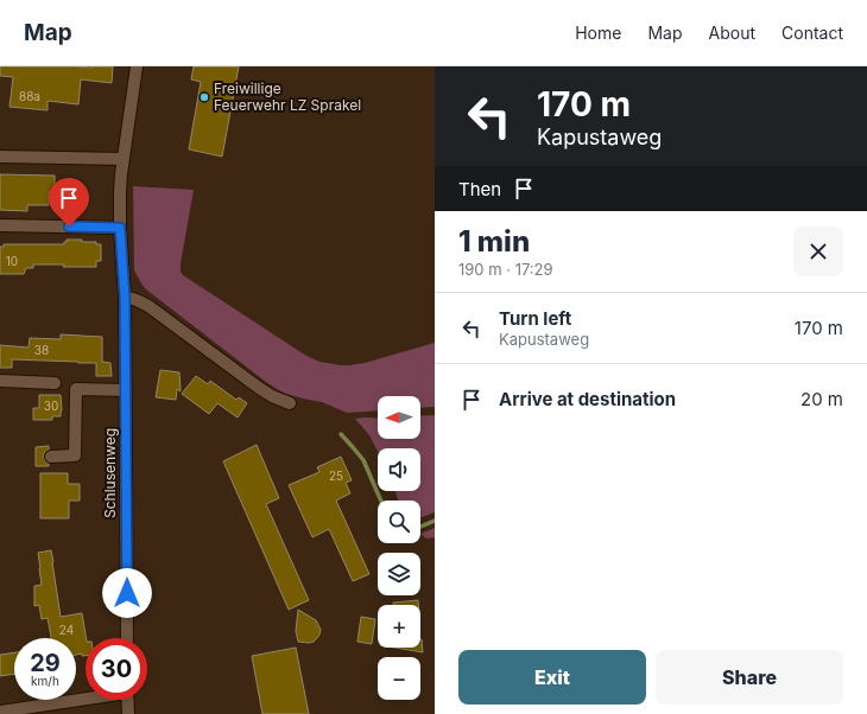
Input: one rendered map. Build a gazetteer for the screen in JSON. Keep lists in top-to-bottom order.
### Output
{
  "streets": {
    "street": ["Schlusenweg"]
  },
  "places": ["Freiwillige Feuerwehr LZ Sprakel"],
  "house_numbers": [
    "88a",
    "10",
    "38",
    "30",
    "25",
    "24"
  ],
  "north": "left",
  "page": {
    "header": "Map",
    "nav": [
      "Home",
      "Map",
      "About",
      "Contact"
    ],
    "turn": ["170 m", "Kapustaweg"],
    "then": "Then",
    "heading": ["1 min", "190 m · 17:29"],
    "list": [
      {
        "name": "Turn left",
        "note": "Kapustaweg",
        "value": "170 m"
      },
      {
        "name": "Arrive at destination",
        "value": "20 m"
      }
    ],
    "map_buttons": ["+", "−"],
    "speed": "29 km/h",
    "limit": "30",
    "buttons": ["Exit", "Share"]
  }
}
